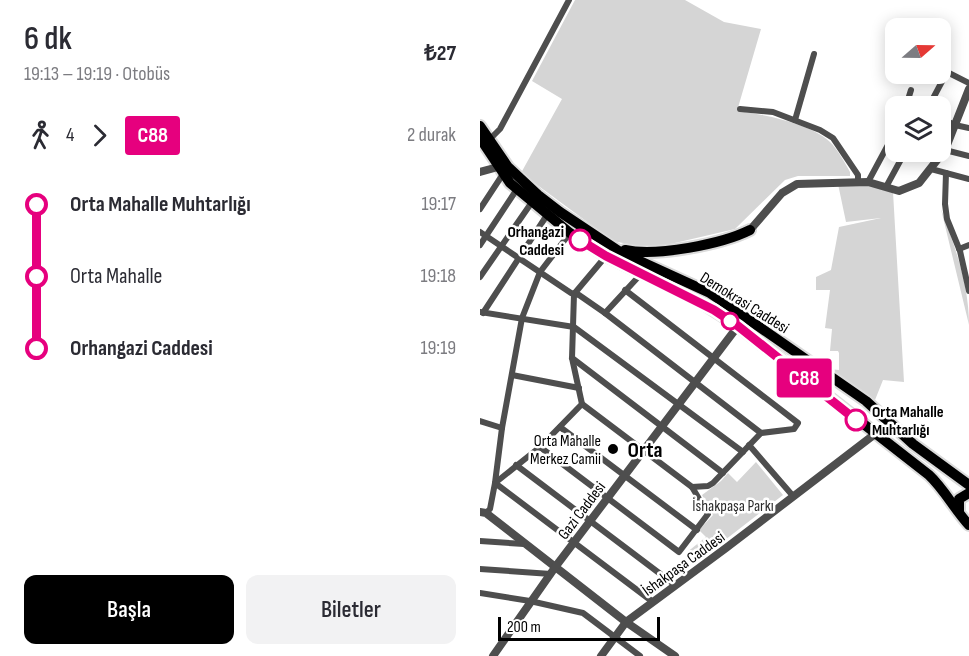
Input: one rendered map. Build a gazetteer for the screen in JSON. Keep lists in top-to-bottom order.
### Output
{
  "streets": {
    "main road": ["Demokrasi Caddesi"],
    "street": ["Gazi Caddesi", "İshakpaşa Caddesi"]
  },
  "crossings": [
    ["Demokrasi Caddesi", "Gazi Caddesi"],
    ["Demokrasi Caddesi", "İshakpaşa Caddesi"]
  ],
  "districts": ["Orta"],
  "parks": ["İshakpaşa Parkı"],
  "places": ["Orhangazi Caddesi", "Orta Mahalle Muhtarlığı", "Orta Mahalle Merkez Camii"],
  "lines": ["bus line C88"],
  "scale_bar": "200 m",
  "north": "right",
  "page": {
    "heading": ["6 dk", "19:13 – 19:19 · Otobüs", "₺27"],
    "on_map": "C88",
    "legs": ["4", "C88", "2 durak"],
    "list": [
      {
        "name": "Orta Mahalle Muhtarlığı",
        "value": "19:17"
      },
      {
        "name": "Orta Mahalle",
        "value": "19:18"
      },
      {
        "name": "Orhangazi Caddesi",
        "value": "19:19"
      }
    ],
    "buttons": ["Başla", "Biletler"],
    "scale": "200 m"
  }
}
